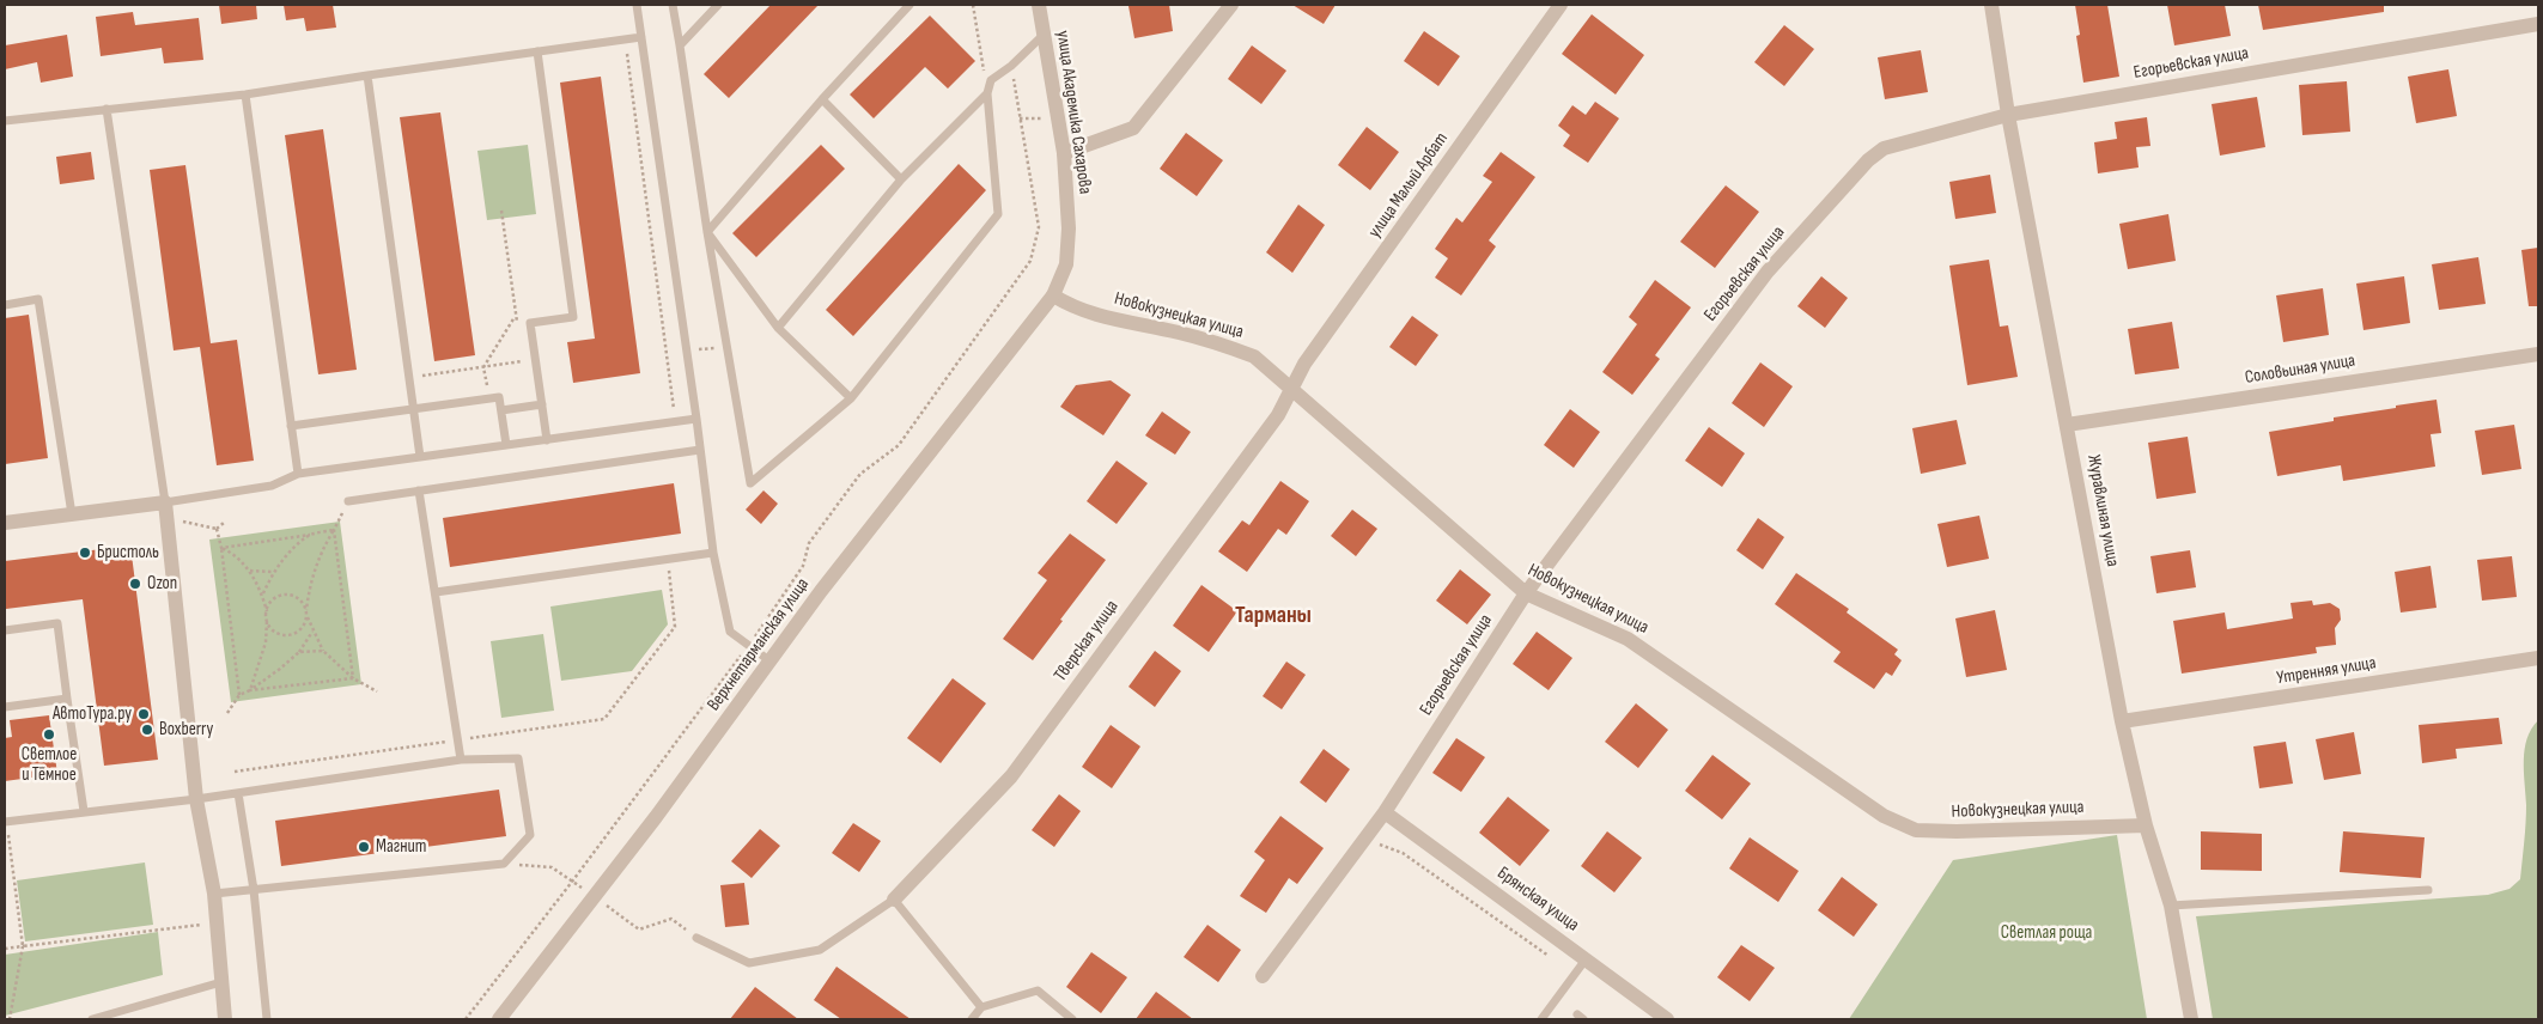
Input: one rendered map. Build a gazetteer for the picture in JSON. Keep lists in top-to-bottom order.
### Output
{
  "streets": {
    "street": [
      "Егорьевская улица",
      "улица Академика Сахарова",
      "улица Малый Арбат",
      "Новокузнецкая улица",
      "Соловьиная улица",
      "Журавлиная улица",
      "Тверская улица",
      "Верхнетарманская улица",
      "Утренняя улица",
      "Брянская улица"
    ]
  },
  "crossings": [
    ["Егорьевская улица", "Новокузнецкая улица"],
    ["Егорьевская улица", "Журавлиная улица"],
    ["Егорьевская улица", "Брянская улица"],
    ["улица Академика Сахарова", "Новокузнецкая улица"],
    ["улица Академика Сахарова", "Верхнетарманская улица"],
    ["улица Малый Арбат", "Новокузнецкая улица"],
    ["улица Малый Арбат", "Тверская улица"],
    ["Новокузнецкая улица", "Журавлиная улица"],
    ["Новокузнецкая улица", "Тверская улица"],
    ["Новокузнецкая улица", "Верхнетарманская улица"],
    ["Соловьиная улица", "Журавлиная улица"],
    ["Журавлиная улица", "Утренняя улица"]
  ],
  "districts": ["Тарманы"],
  "parks": ["Светлая роща"],
  "places": [
    "Бристоль",
    "Ozon",
    "АвтоТура.ру",
    "Boxberry",
    "Светлое и Тёмное",
    "Магнит"
  ]
}
